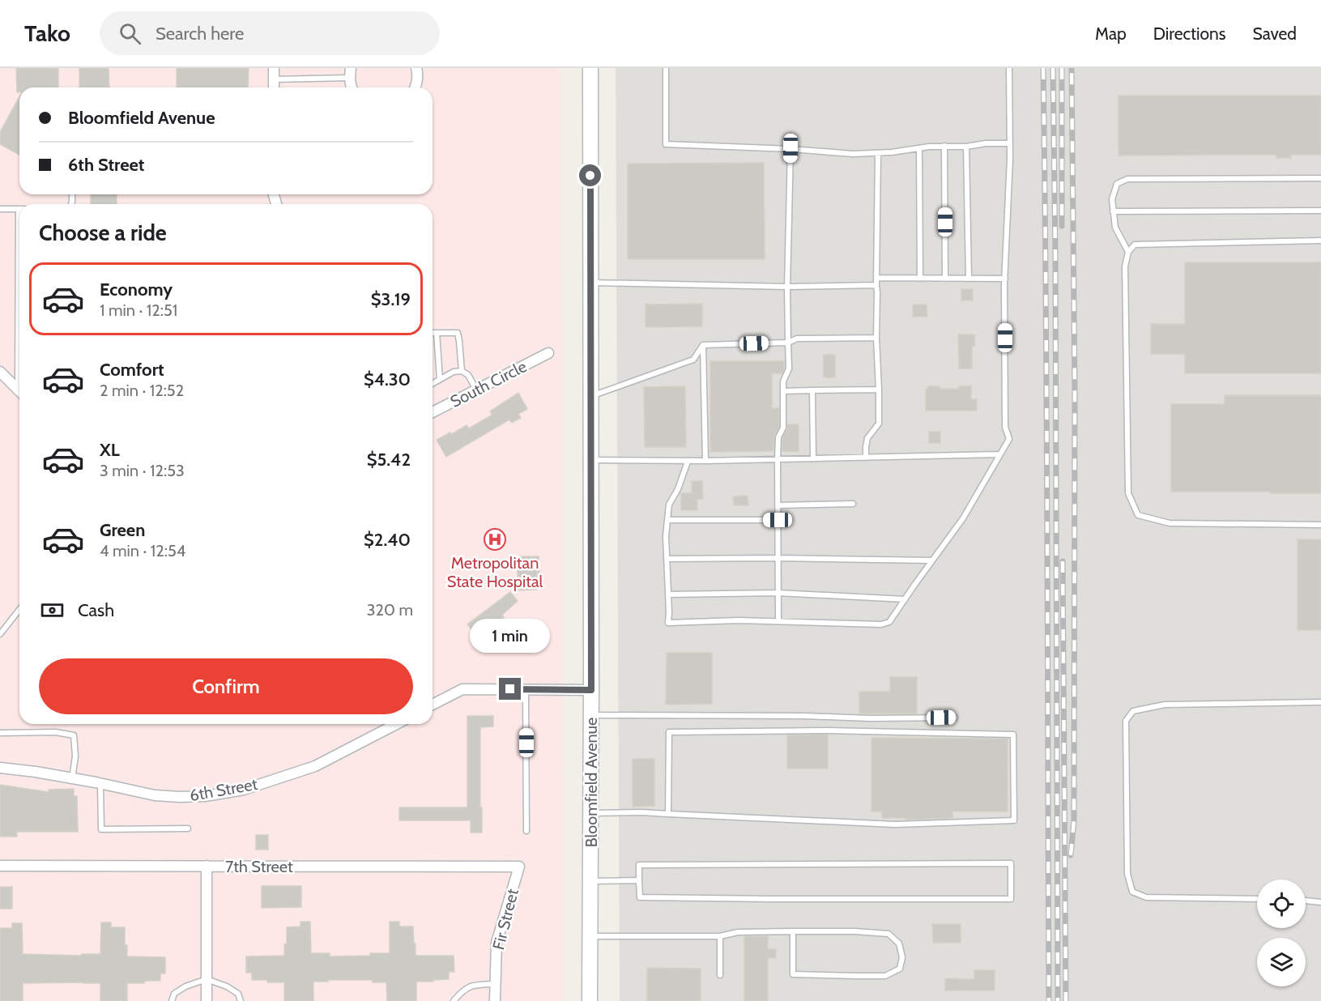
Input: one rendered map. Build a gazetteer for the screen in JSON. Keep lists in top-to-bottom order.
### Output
{
  "streets": {
    "main road": ["Bloomfield Avenue"],
    "street": [
      "South Circle",
      "6th Street",
      "7th Street",
      "Fir Street"
    ]
  },
  "crossings": [
    ["7th Street", "Fir Street"]
  ],
  "places": {
    "hospital": ["Metropolitan State Hospital"]
  },
  "page": {
    "header": "Tako",
    "search": "Search here",
    "nav": ["Map", "Directions", "Saved"],
    "banner": ["Bloomfield Avenue", "6th Street"],
    "heading": "Choose a ride",
    "list": [
      {
        "name": "Economy",
        "note": "1 min · 12:51",
        "value": "$3.19"
      },
      {
        "name": "Comfort",
        "note": "2 min · 12:52",
        "value": "$4.30"
      },
      {
        "name": "XL",
        "note": "3 min · 12:53",
        "value": "$5.42"
      },
      {
        "name": "Green",
        "note": "4 min · 12:54",
        "value": "$2.40"
      }
    ],
    "pay": ["Cash", "320 m"],
    "bubble": "1 min",
    "buttons": "Confirm"
  }
}
